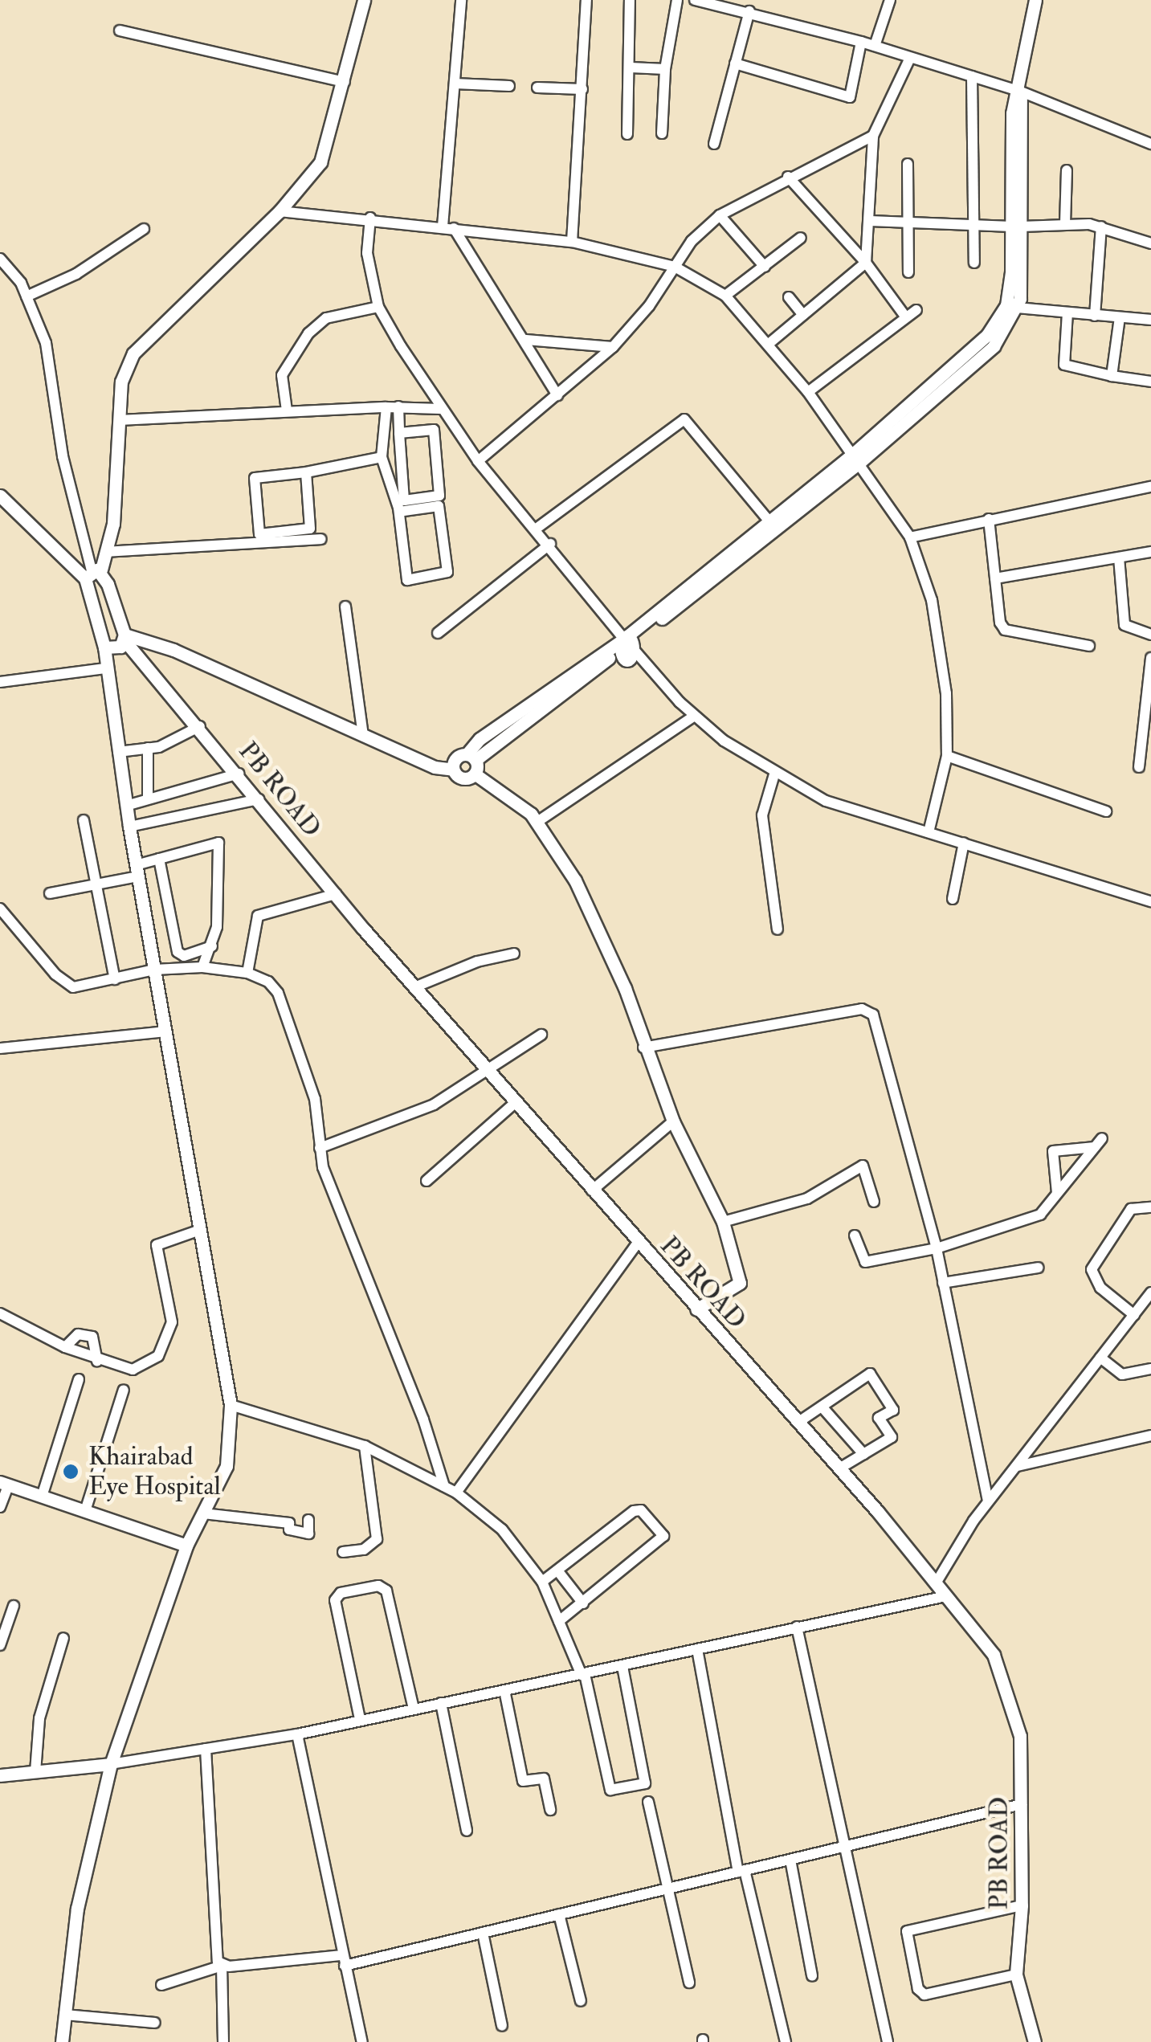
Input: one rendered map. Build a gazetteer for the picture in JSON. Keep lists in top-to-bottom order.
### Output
{
  "streets": {
    "street": ["PB ROAD"]
  },
  "places": ["Khairabad Eye Hospital"]
}
